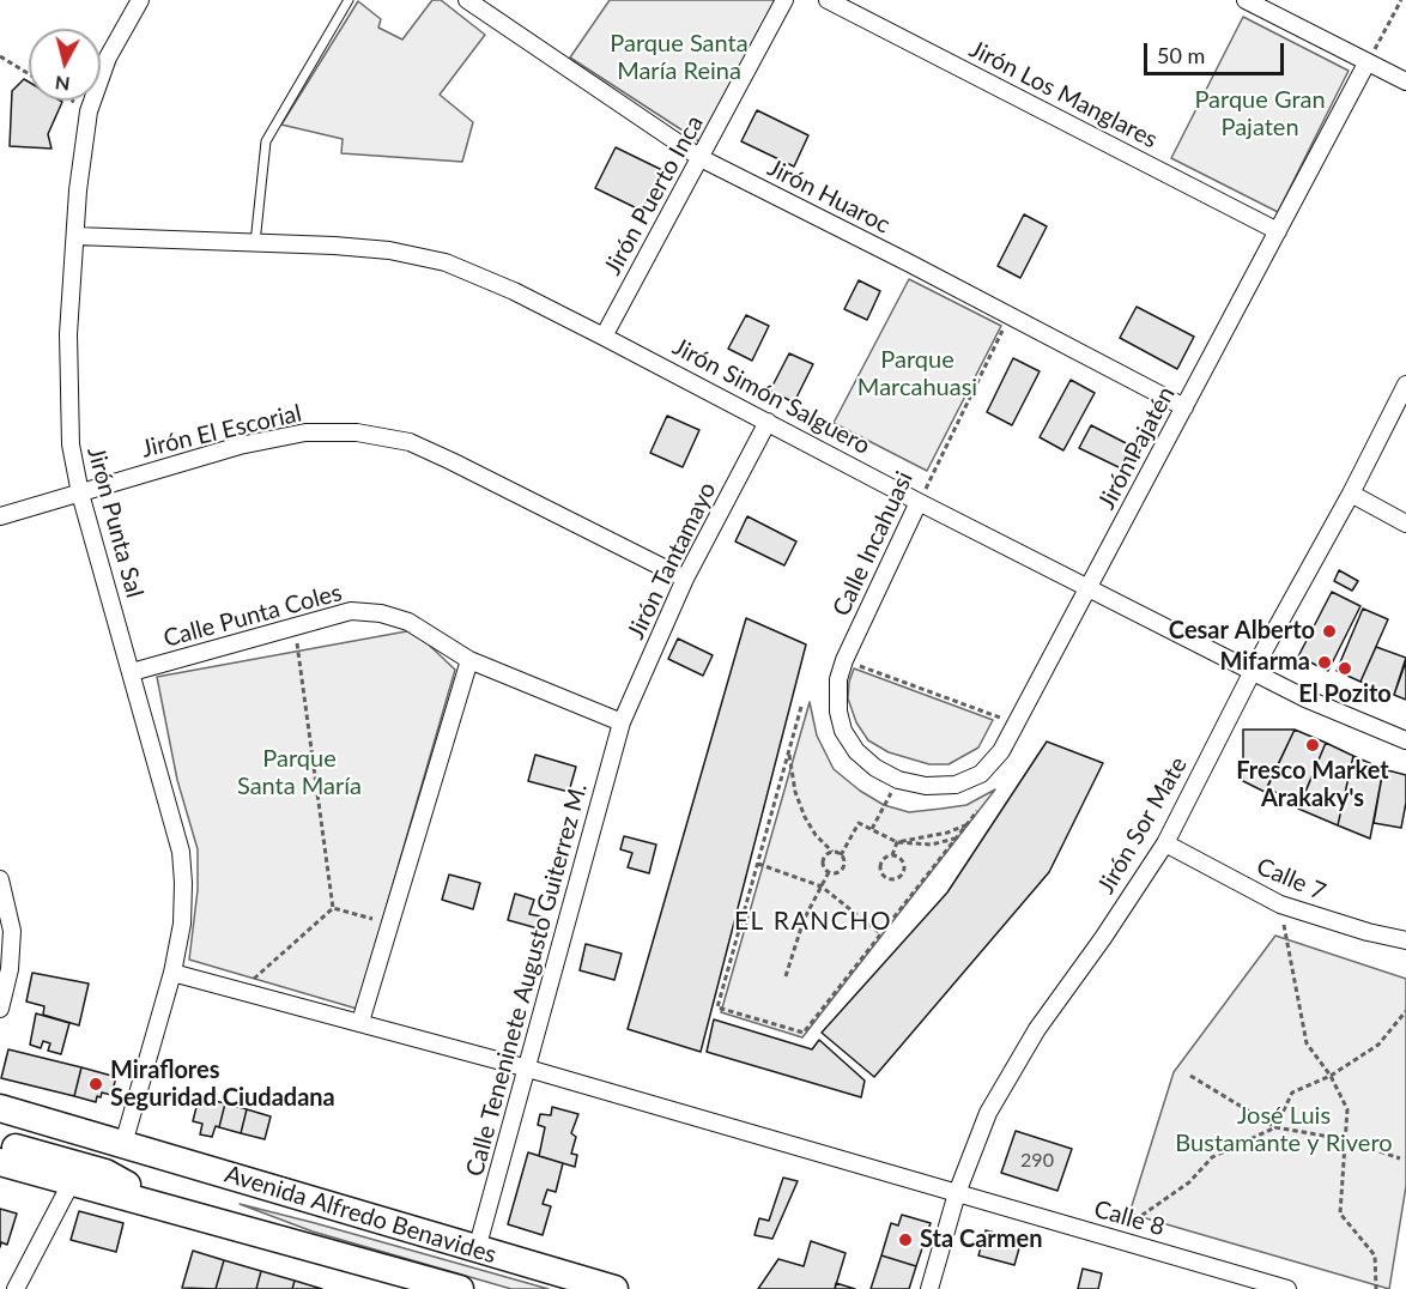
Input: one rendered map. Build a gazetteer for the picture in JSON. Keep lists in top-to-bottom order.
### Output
{
  "streets": {
    "main road": ["Avenida Alfredo Benavides"],
    "street": [
      "Jirón Los Manglares",
      "Jirón Puerto Inca",
      "Jirón Huaroc",
      "Jirón Simón Salguero",
      "Jirón El Escorial",
      "Jirón Pajatén",
      "Jirón Punta Sal",
      "Calle Incahuasi",
      "Jirón Tantamayo",
      "Calle Punta Coles",
      "Jirón Sor Mate",
      "Calle 7",
      "Calle Teneninete Augusto Guiterrez M.",
      "Calle 8"
    ]
  },
  "crossings": [
    ["Jirón Los Manglares", "Jirón Pajatén"],
    ["Jirón Puerto Inca", "Jirón Huaroc"],
    ["Jirón Puerto Inca", "Jirón Simón Salguero"],
    ["Jirón Huaroc", "Jirón Pajatén"],
    ["Jirón Huaroc", "Calle Incahuasi"],
    ["Jirón Simón Salguero", "Jirón Pajatén"],
    ["Jirón Simón Salguero", "Jirón Punta Sal"],
    ["Jirón Simón Salguero", "Calle Incahuasi"],
    ["Jirón Simón Salguero", "Jirón Tantamayo"],
    ["Jirón Simón Salguero", "Jirón Sor Mate"],
    ["Jirón El Escorial", "Jirón Punta Sal"],
    ["Jirón El Escorial", "Jirón Tantamayo"],
    ["Jirón Pajatén", "Calle Incahuasi"],
    ["Jirón Punta Sal", "Calle Punta Coles"],
    ["Jirón Punta Sal", "Avenida Alfredo Benavides"],
    ["Jirón Punta Sal", "Calle 8"],
    ["Jirón Tantamayo", "Calle Punta Coles"],
    ["Jirón Tantamayo", "Calle Teneninete Augusto Guiterrez M."],
    ["Calle Punta Coles", "Calle Teneninete Augusto Guiterrez M."],
    ["Jirón Sor Mate", "Calle 7"],
    ["Jirón Sor Mate", "Calle 8"],
    ["Calle Teneninete Augusto Guiterrez M.", "Avenida Alfredo Benavides"],
    ["Calle Teneninete Augusto Guiterrez M.", "Calle 8"]
  ],
  "districts": ["EL RANCHO"],
  "parks": [
    "Parque Santa María Reina",
    "Parque Gran Pajaten",
    "Parque Marcahuasi",
    "Parque Santa María",
    "José Luis Bustamante y Rivero"
  ],
  "places": [
    "Cesar Alberto",
    "Mifarma",
    "El Pozito",
    "Fresco Market Arakaky's",
    "Miraflores Seguridad Ciudadana",
    "Sta Carmen"
  ],
  "house_numbers": ["290"],
  "scale_bar": "50 m",
  "north": "bottom"
}
